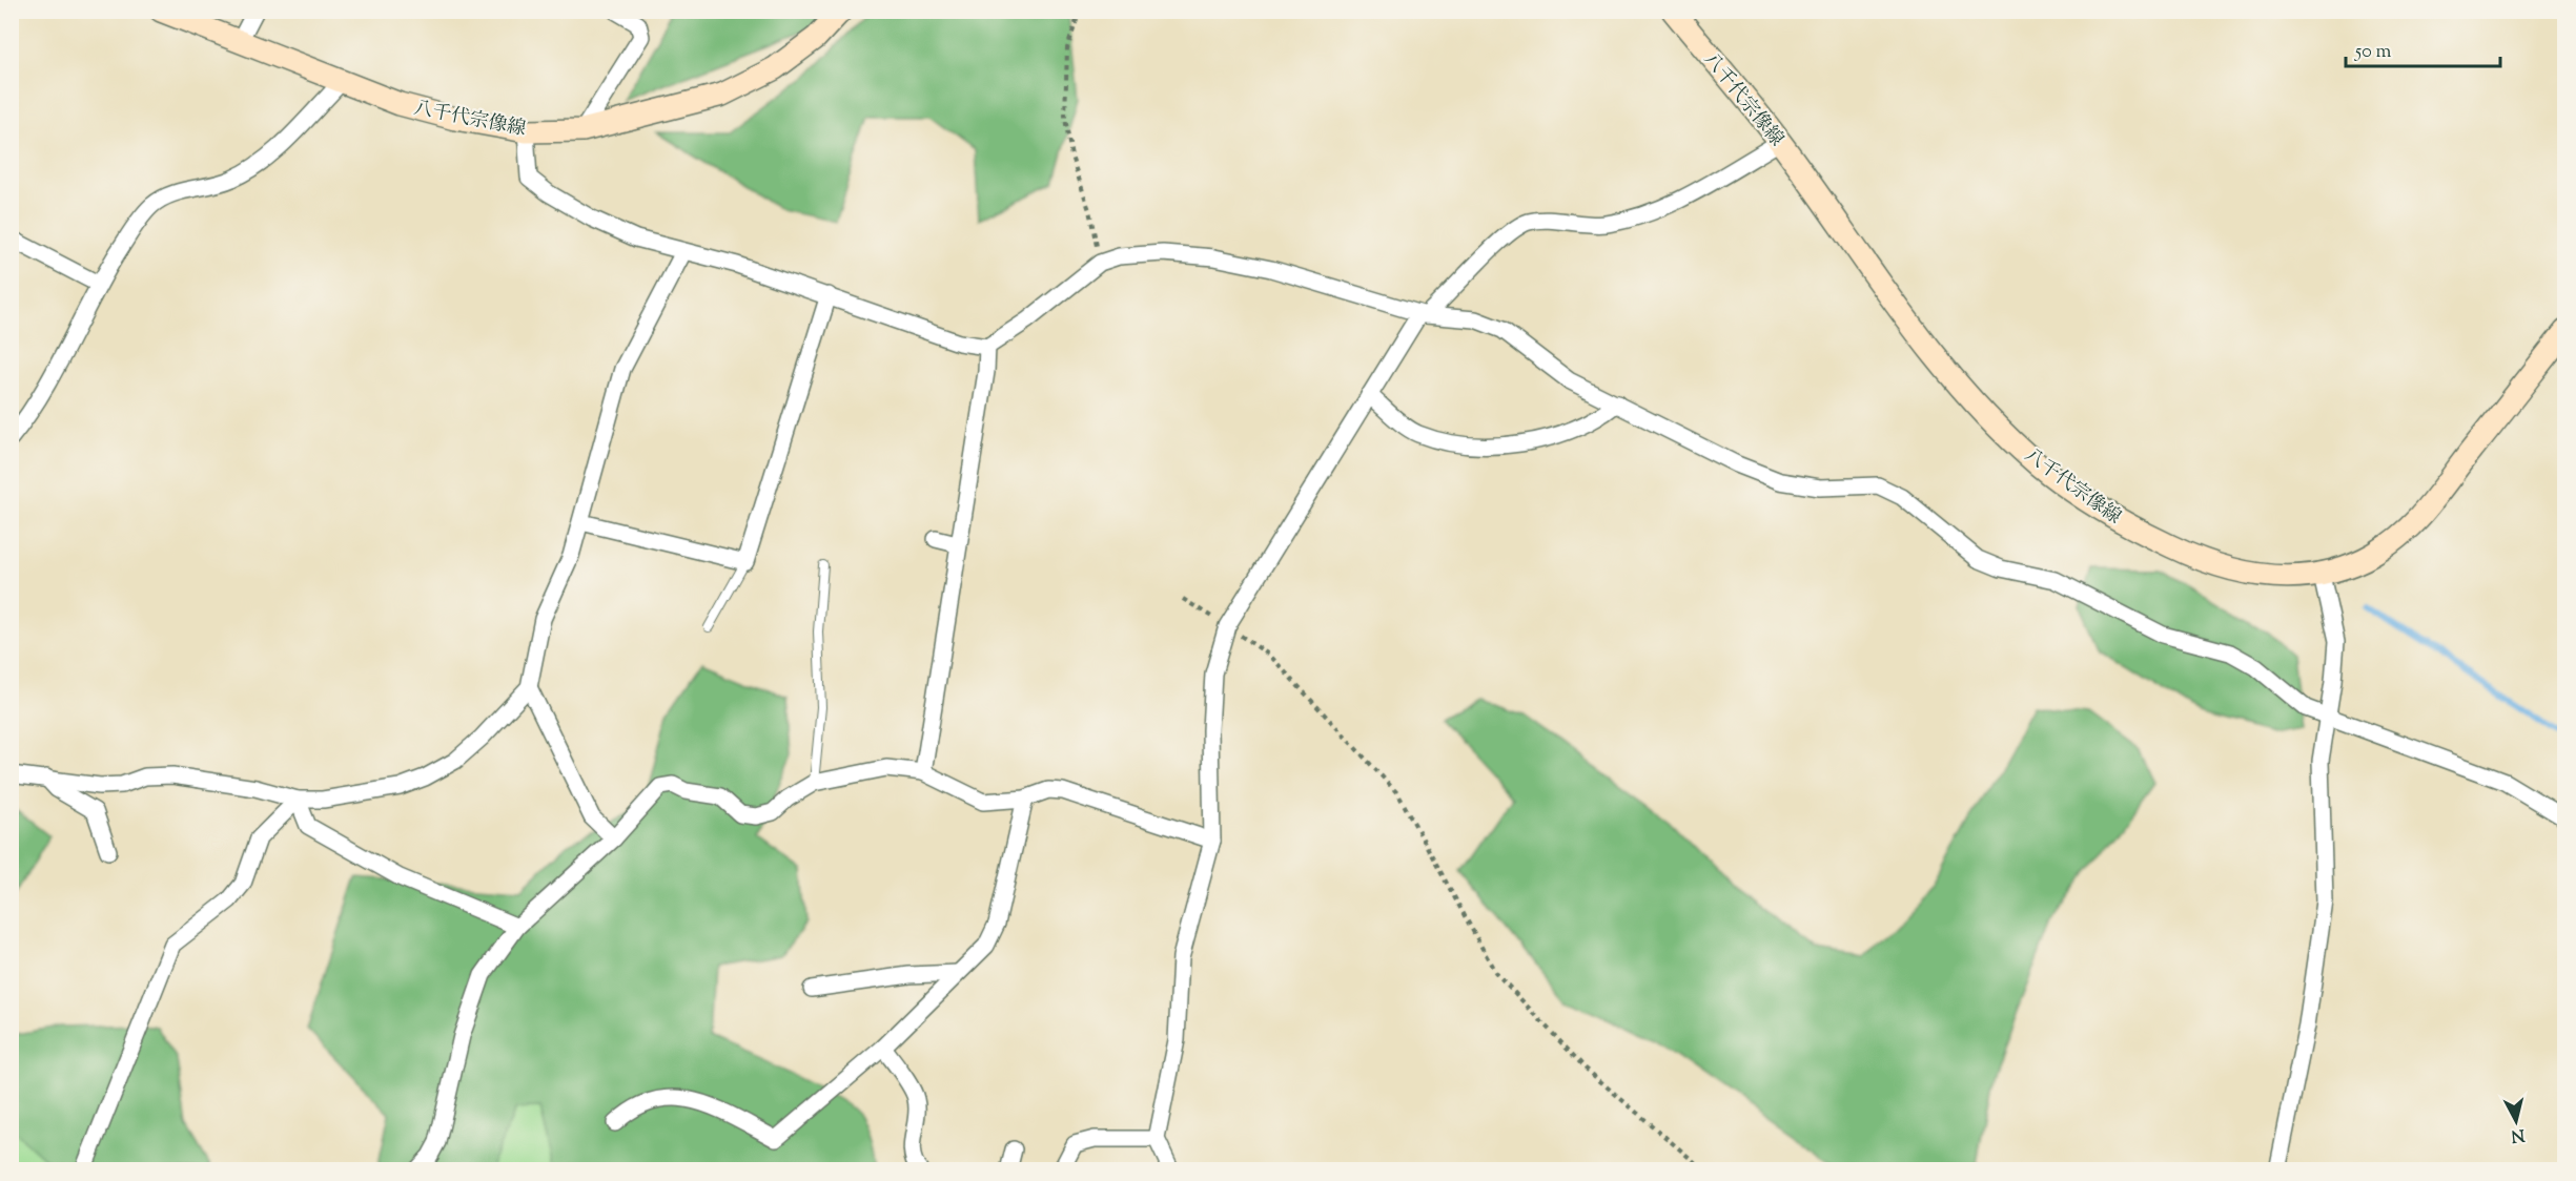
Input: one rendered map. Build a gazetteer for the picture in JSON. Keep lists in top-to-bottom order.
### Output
{
  "streets": {
    "main road": ["八千代宗像線"]
  },
  "scale_bar": "50 m",
  "north": "bottom"
}
